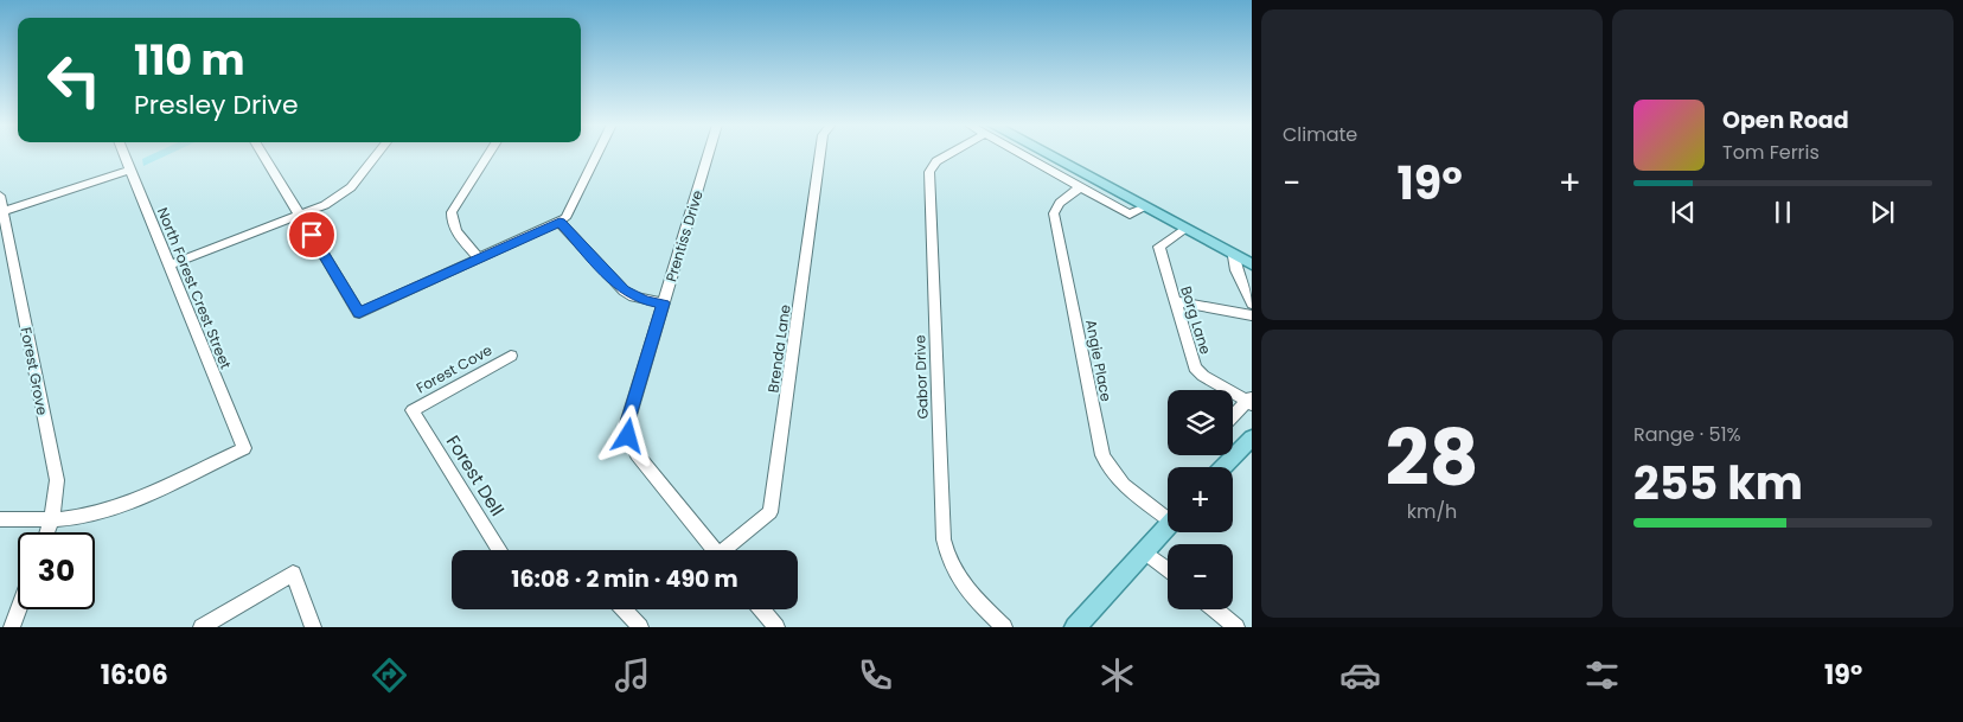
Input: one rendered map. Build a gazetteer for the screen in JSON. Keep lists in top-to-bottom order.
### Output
{
  "streets": {
    "street": [
      "Prentiss Drive",
      "North Forest Crest Street",
      "Borg Lane",
      "Brenda Lane",
      "Angie Place",
      "Forest Cove",
      "Forest Grove",
      "Gabor Drive",
      "Forest Dell"
    ]
  },
  "crossings": [
    ["North Forest Crest Street", "Forest Grove"],
    ["Forest Cove", "Forest Dell"]
  ],
  "page": {
    "tile": [
      "Climate",
      ["28", "km/h"],
      ["Range · 51%", "255 km"]
    ],
    "turn": ["110 m", "Presley Drive"],
    "song": ["Open Road", "Tom Ferris"],
    "heat": ["−", "19°", "+"],
    "map_buttons": ["+", "−"],
    "limit": "30",
    "trip": "16:08 · 2 min · 490 m",
    "tabs": ["16:06", "19°"]
  }
}
